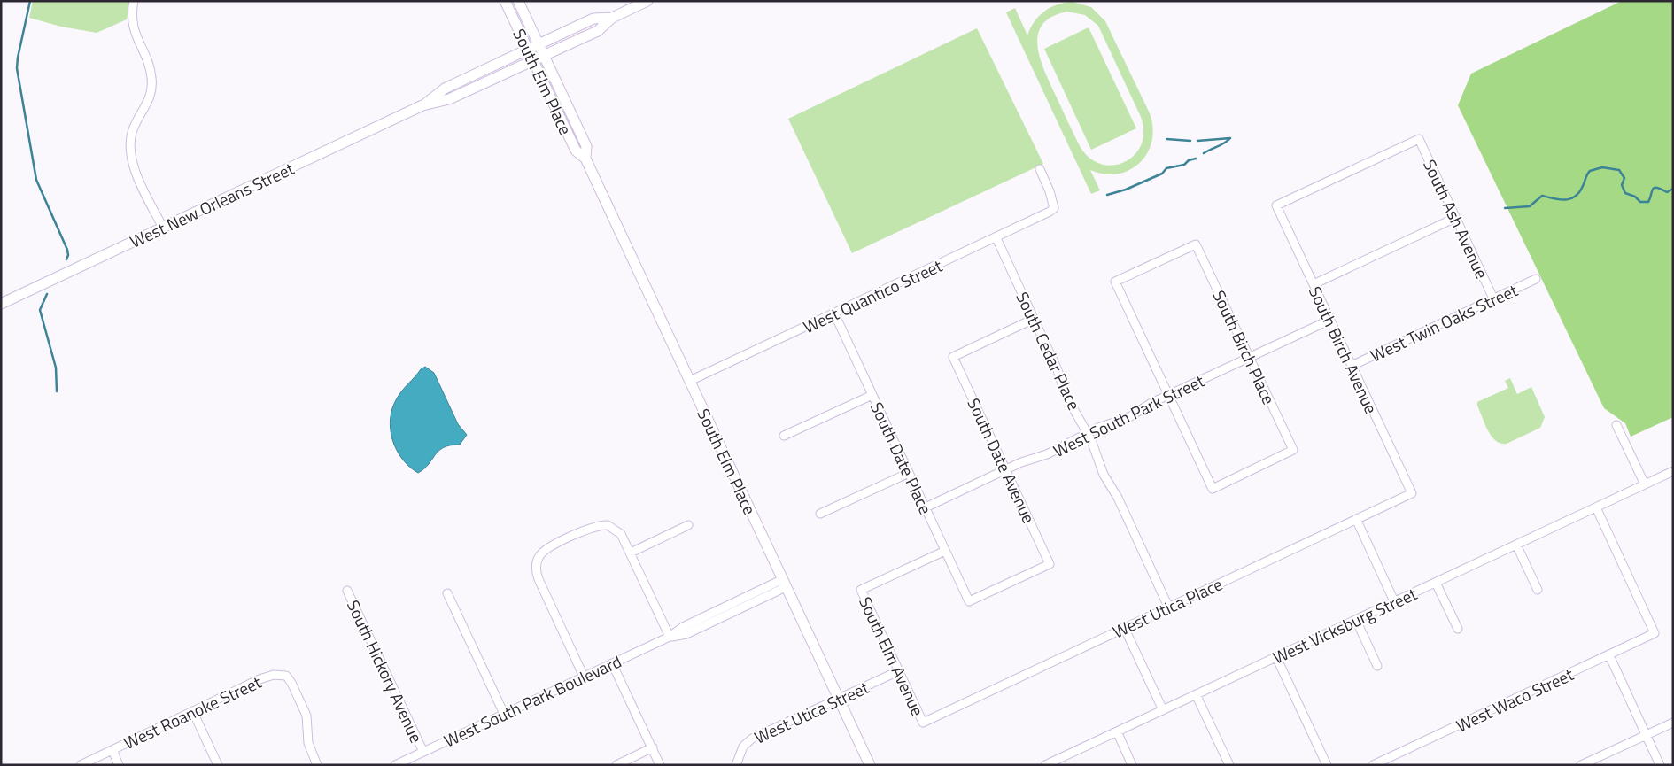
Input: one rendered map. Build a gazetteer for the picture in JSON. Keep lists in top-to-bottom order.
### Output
{
  "streets": {
    "main road": ["South Elm Place", "West New Orleans Street"],
    "street": [
      "South Ash Avenue",
      "West Quantico Street",
      "West Twin Oaks Street",
      "South Birch Place",
      "South Birch Avenue",
      "South Cedar Place",
      "West South Park Street",
      "South Date Place",
      "South Date Avenue",
      "West Utica Place",
      "West Vicksburg Street",
      "South Elm Avenue",
      "South Hickory Avenue",
      "West Waco Street",
      "West South Park Boulevard",
      "West Roanoke Street",
      "West Utica Street"
    ]
  },
  "crossings": [
    ["South Elm Place", "West New Orleans Street"],
    ["South Elm Place", "West Quantico Street"],
    ["South Elm Place", "West South Park Boulevard"],
    ["South Elm Place", "West Utica Street"],
    ["South Ash Avenue", "West Twin Oaks Street"],
    ["South Ash Avenue", "South Birch Avenue"],
    ["West Quantico Street", "South Cedar Place"],
    ["West Quantico Street", "South Date Place"],
    ["West Twin Oaks Street", "South Birch Avenue"],
    ["South Birch Place", "West South Park Street"],
    ["South Birch Avenue", "West South Park Street"],
    ["South Birch Avenue", "West Utica Place"],
    ["South Cedar Place", "West South Park Street"],
    ["South Cedar Place", "South Date Avenue"],
    ["South Cedar Place", "West Utica Place"],
    ["West South Park Street", "South Date Place"],
    ["West South Park Street", "South Date Avenue"],
    ["South Date Place", "South Date Avenue"],
    ["South Date Place", "South Elm Avenue"],
    ["West Utica Place", "South Elm Avenue"],
    ["West Vicksburg Street", "West Waco Street"],
    ["South Elm Avenue", "West Utica Street"],
    ["South Hickory Avenue", "West South Park Boulevard"]
  ]
}
